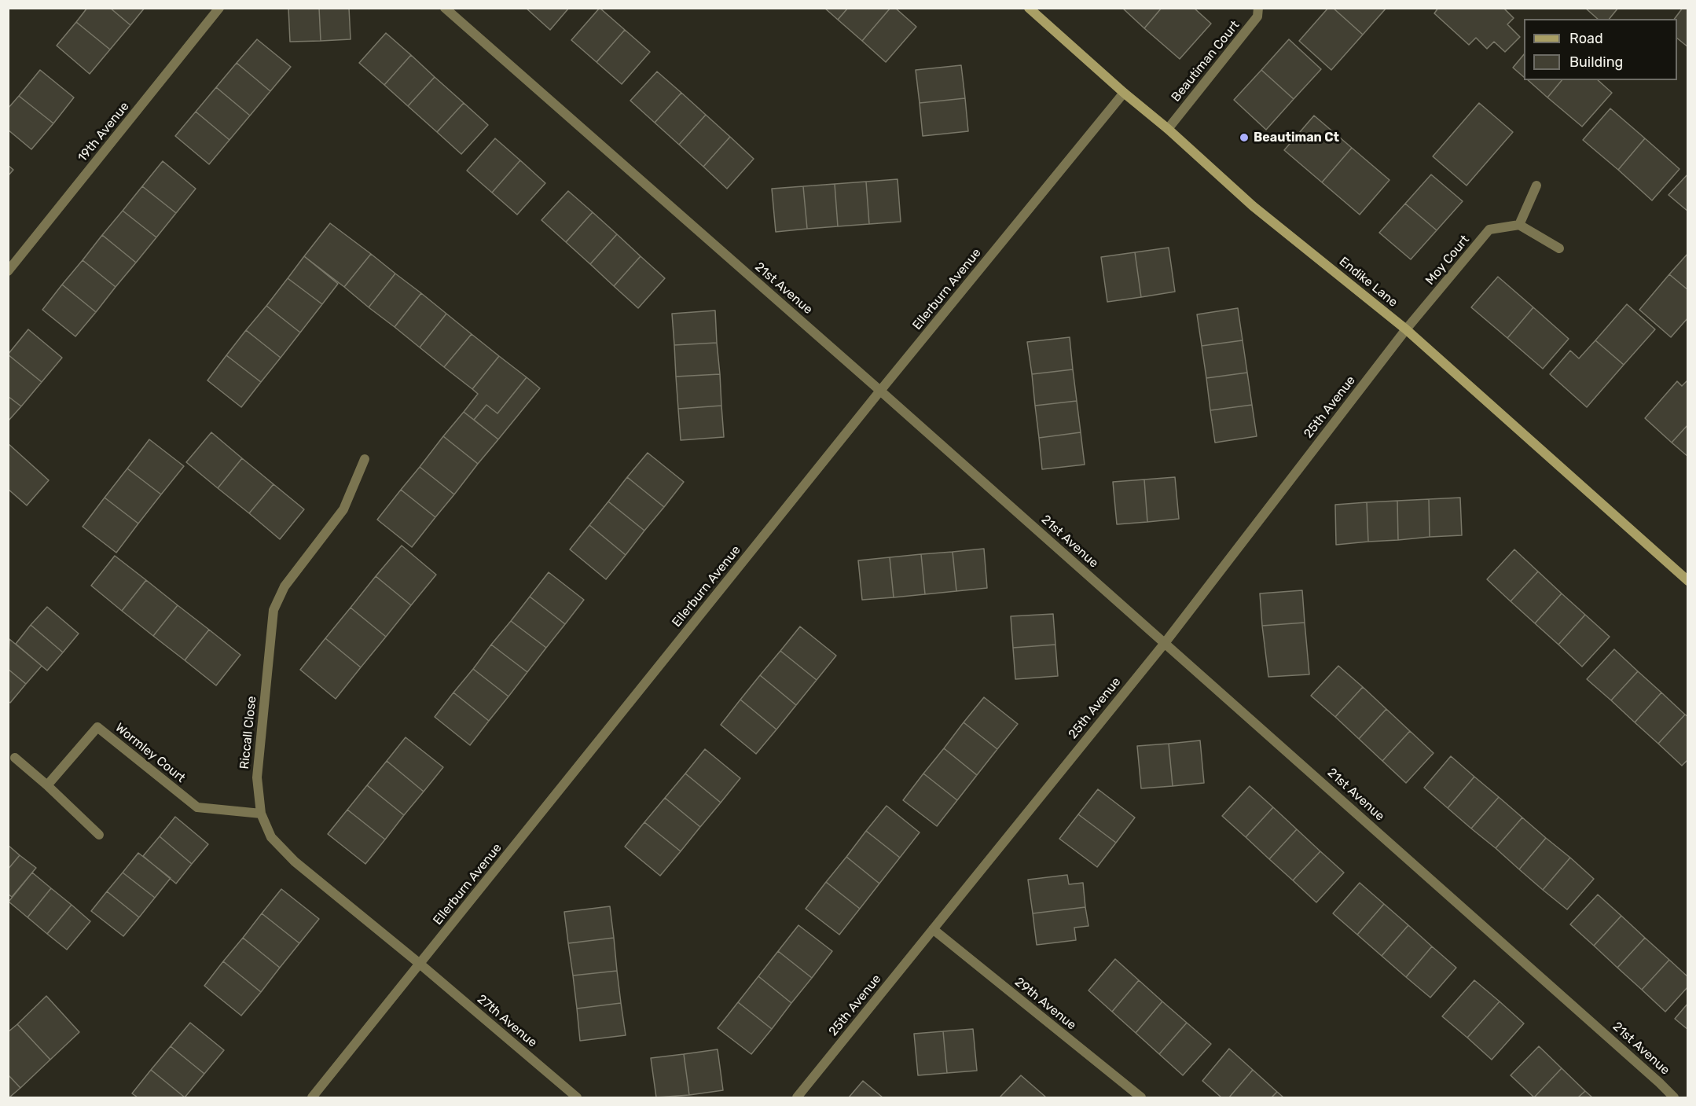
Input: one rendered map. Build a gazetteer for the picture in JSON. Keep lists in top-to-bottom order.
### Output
{
  "streets": {
    "street": [
      "Beautiman Court",
      "19th Avenue",
      "Moy Court",
      "Endike Lane",
      "21st Avenue",
      "Ellerburn Avenue",
      "25th Avenue",
      "Riccall Close",
      "Wormley Court",
      "29th Avenue",
      "27th Avenue"
    ]
  },
  "crossings": [
    ["Beautiman Court", "Endike Lane"],
    ["Moy Court", "Endike Lane"],
    ["Moy Court", "25th Avenue"],
    ["Endike Lane", "Ellerburn Avenue"],
    ["Endike Lane", "25th Avenue"],
    ["21st Avenue", "Ellerburn Avenue"],
    ["21st Avenue", "25th Avenue"],
    ["Ellerburn Avenue", "Riccall Close"],
    ["Ellerburn Avenue", "27th Avenue"],
    ["25th Avenue", "29th Avenue"],
    ["Riccall Close", "Wormley Court"],
    ["Riccall Close", "27th Avenue"]
  ],
  "places": ["Beautiman Ct"],
  "legend": ["Road", "Building"]
}
